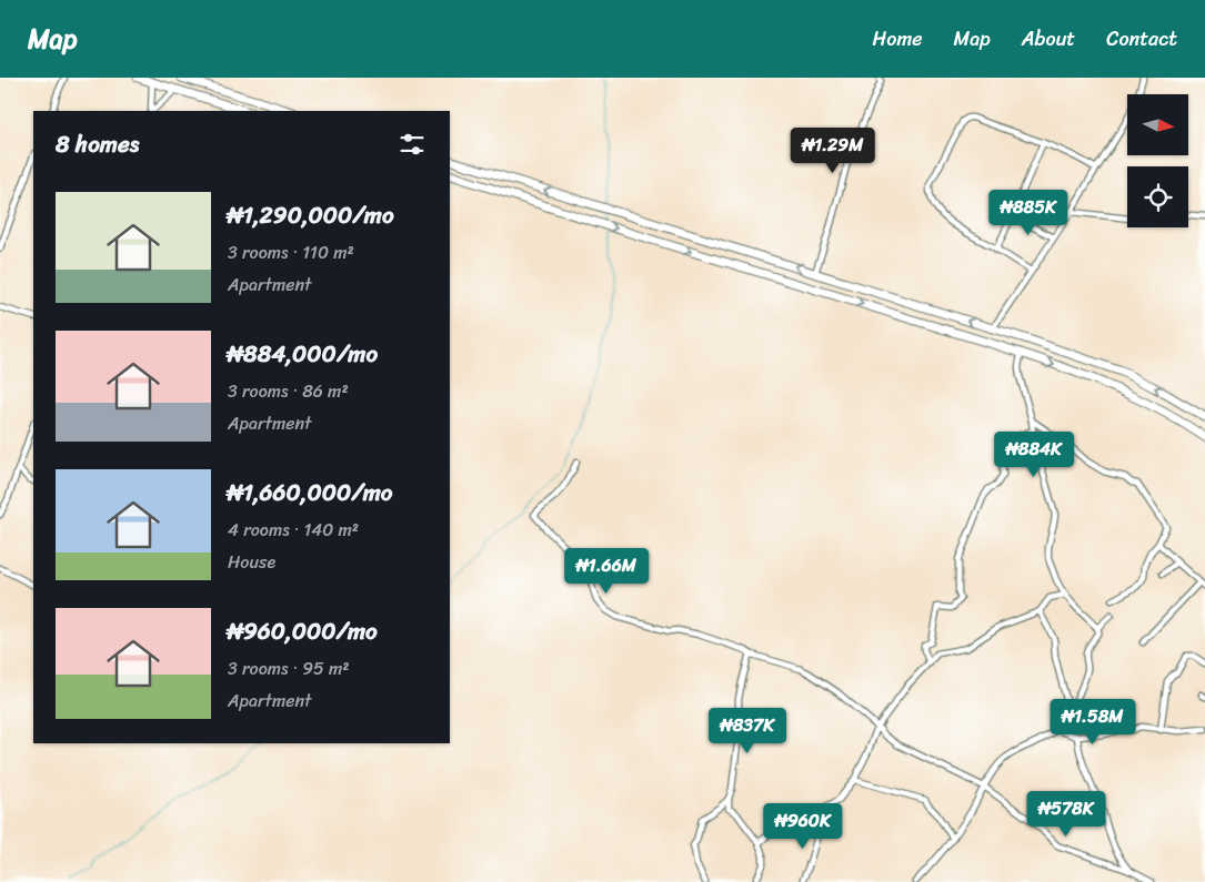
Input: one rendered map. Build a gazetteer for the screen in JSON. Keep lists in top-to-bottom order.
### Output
{
  "north": "right",
  "page": {
    "header": "Map",
    "nav": [
      "Home",
      "Map",
      "About",
      "Contact"
    ],
    "heading": "8 homes",
    "price": [
      "₦1.29M",
      "₦885K",
      "₦884K",
      "₦1.66M",
      "₦1.58M",
      "₦837K",
      "₦578K",
      "₦960K"
    ],
    "list": [
      {
        "name": "₦1,290,000/mo",
        "note": "3 rooms · 110 m² · Apartment"
      },
      {
        "name": "₦884,000/mo",
        "note": "3 rooms · 86 m² · Apartment"
      },
      {
        "name": "₦1,660,000/mo",
        "note": "4 rooms · 140 m² · House"
      },
      {
        "name": "₦960,000/mo",
        "note": "3 rooms · 95 m² · Apartment"
      }
    ]
  }
}
